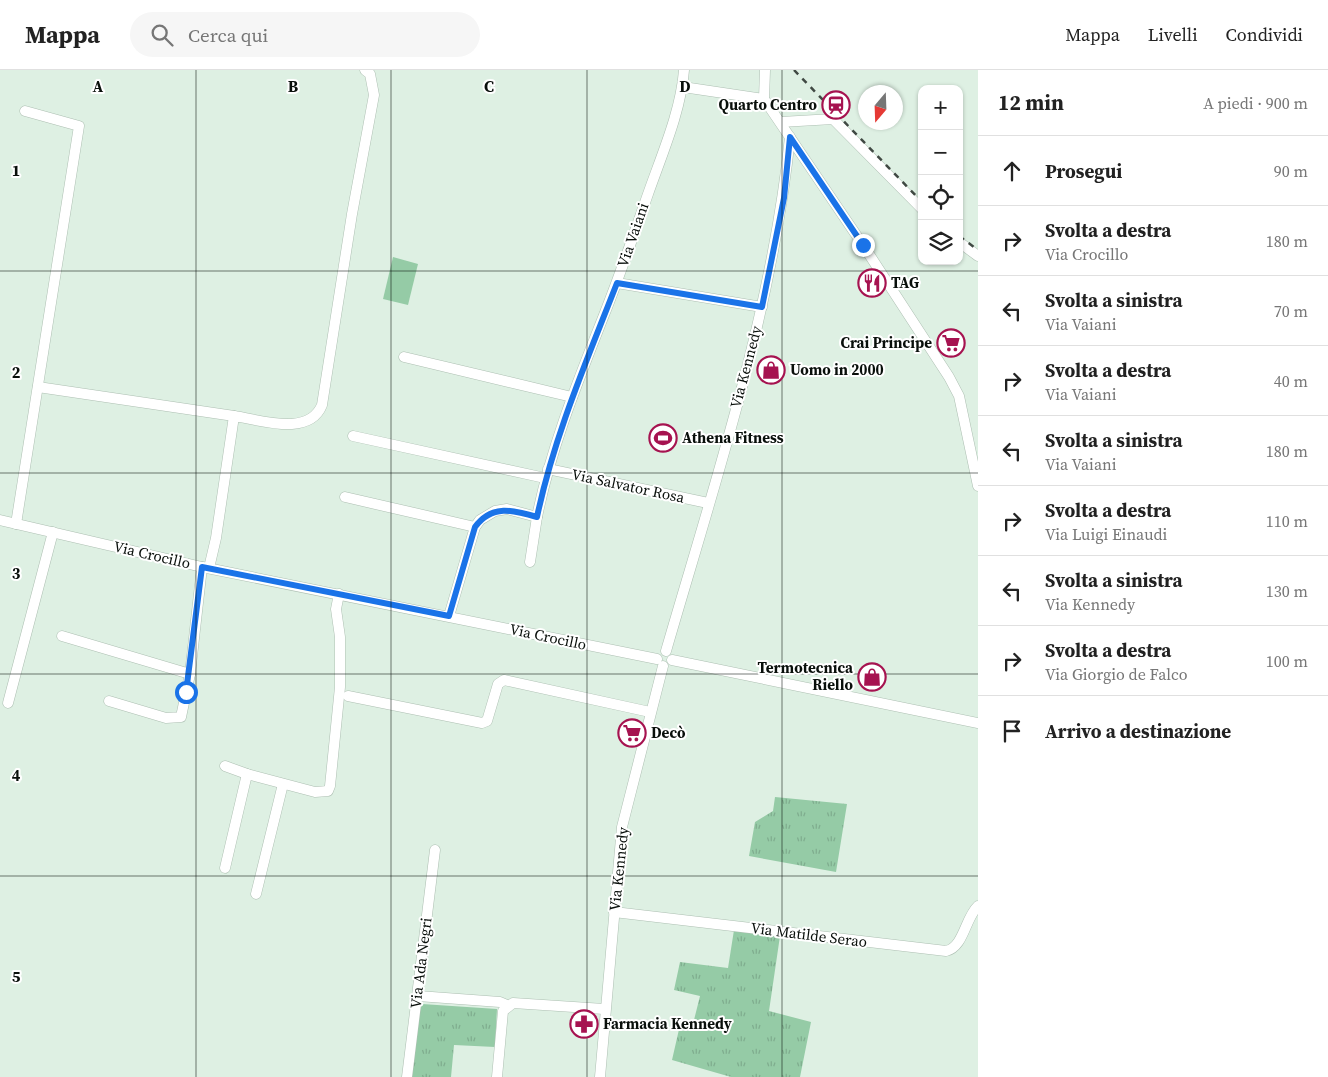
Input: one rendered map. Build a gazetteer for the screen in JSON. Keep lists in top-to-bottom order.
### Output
{
  "streets": {
    "street": [
      "Via Vaiani",
      "Via Kennedy",
      "Via Salvator Rosa",
      "Via Crocillo",
      "Via Matilde Serao",
      "Via Ada Negri"
    ]
  },
  "crossings": [
    ["Via Vaiani", "Via Salvator Rosa"],
    ["Via Kennedy", "Via Salvator Rosa"],
    ["Via Kennedy", "Via Crocillo"],
    ["Via Kennedy", "Via Matilde Serao"]
  ],
  "places": {
    "station": ["Quarto Centro"],
    "restaurant": ["TAG"],
    "supermarket": ["Crai Principe", "Decò"],
    "shop": ["Uomo in 2000", "Termotecnica Riello"],
    "sports": ["Athena Fitness"],
    "pharmacy": ["Farmacia Kennedy"]
  },
  "north": "bottom",
  "page": {
    "header": "Mappa",
    "search": "Cerca qui",
    "nav": ["Mappa", "Livelli", "Condividi"],
    "heading": ["12 min", "A piedi · 900 m"],
    "map_buttons": ["+", "−"],
    "list": [
      ["Prosegui", "90 m"],
      ["Svolta a destra", "Via Crocillo", "180 m"],
      ["Svolta a sinistra", "Via Vaiani", "70 m"],
      ["Svolta a destra", "Via Vaiani", "40 m"],
      ["Svolta a sinistra", "Via Vaiani", "180 m"],
      ["Svolta a destra", "Via Luigi Einaudi", "110 m"],
      ["Svolta a sinistra", "Via Kennedy", "130 m"],
      ["Svolta a destra", "Via Giorgio de Falco", "100 m"],
      "Arrivo a destinazione"
    ]
  },
  "grid": {
    "columns": [
      "A",
      "B",
      "C",
      "D"
    ],
    "rows": [
      "1",
      "2",
      "3",
      "4",
      "5"
    ]
  }
}
